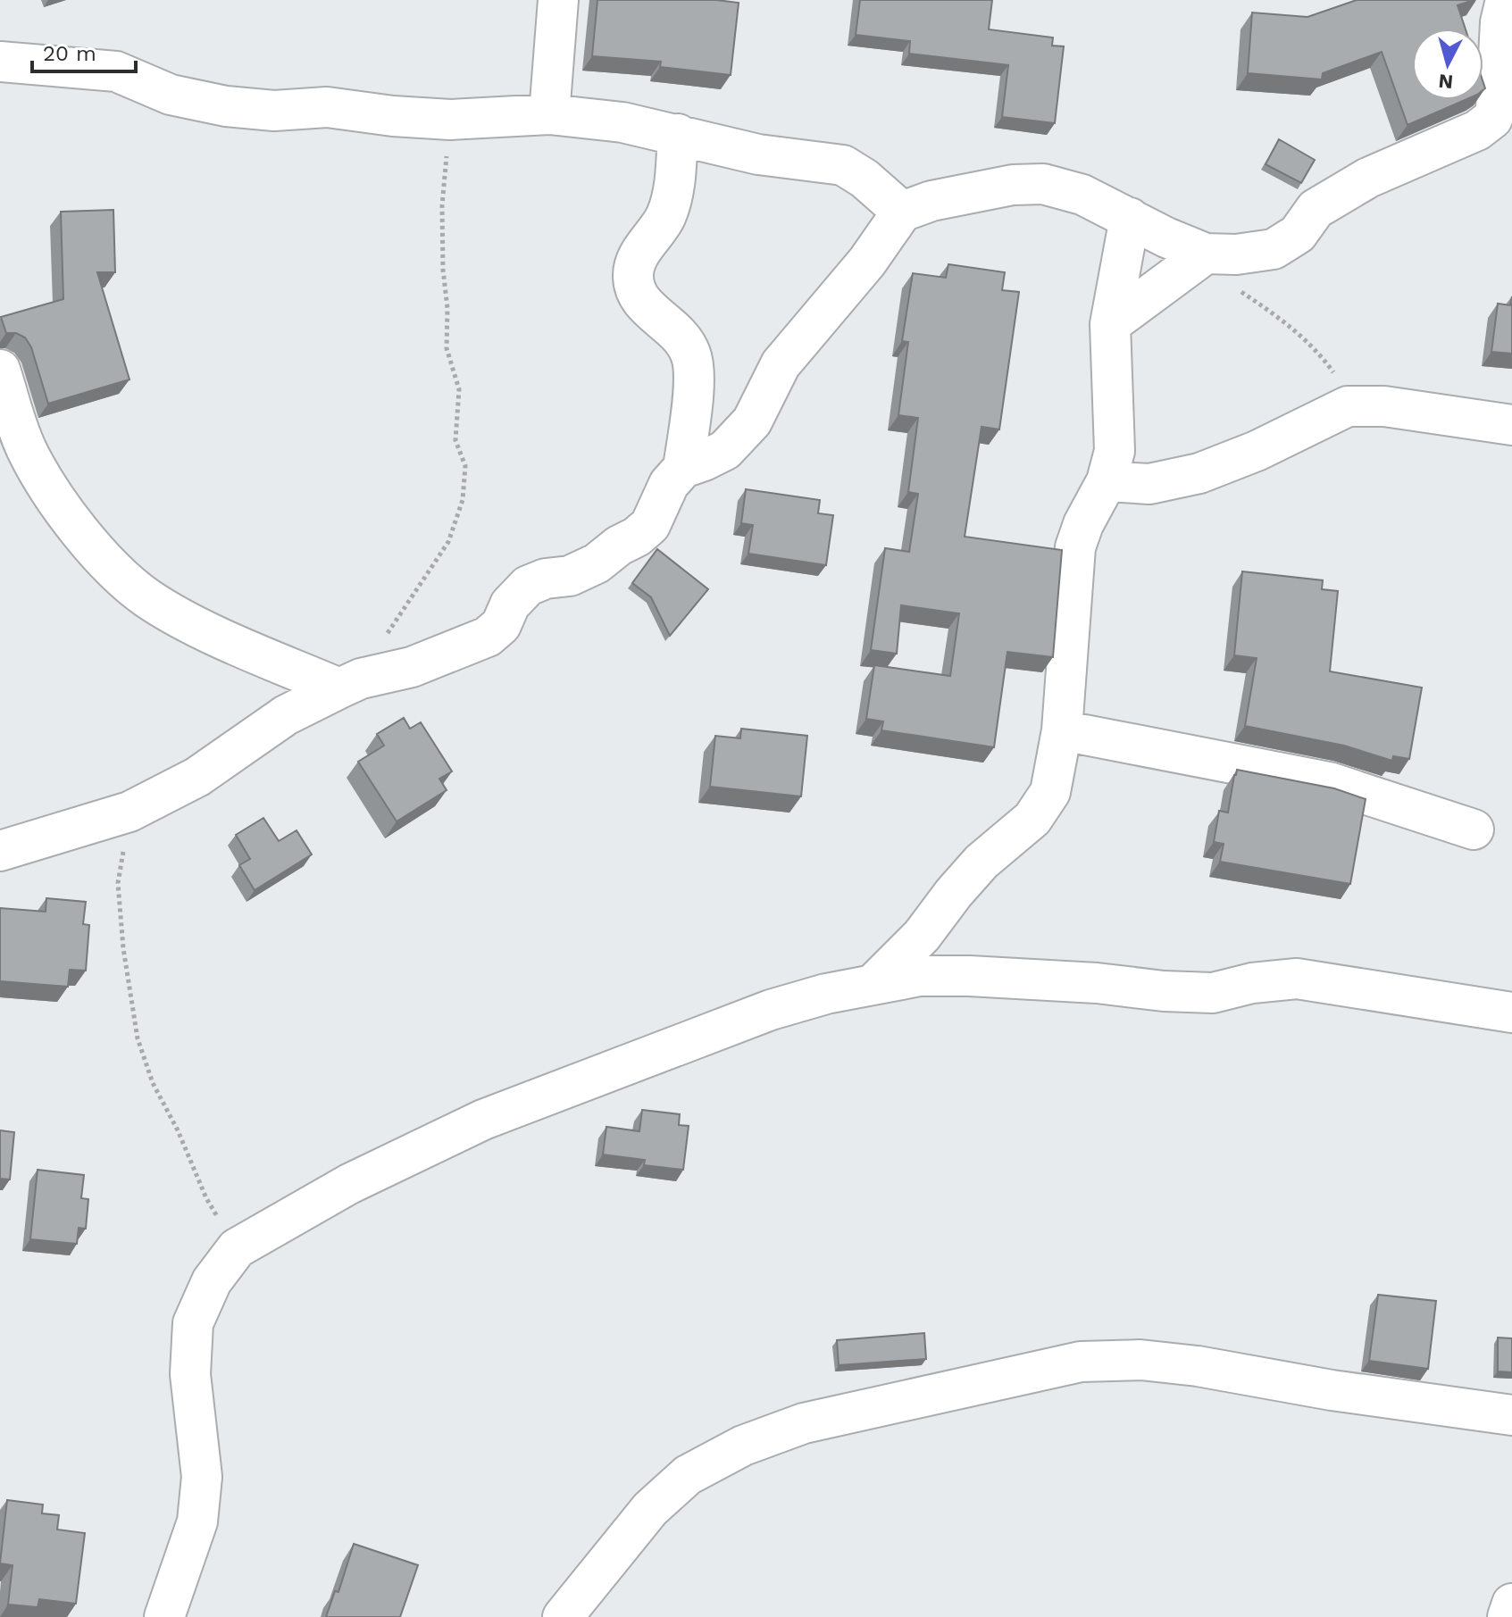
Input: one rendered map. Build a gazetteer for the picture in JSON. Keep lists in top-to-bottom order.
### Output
{
  "scale_bar": "20 m",
  "north": "bottom"
}
